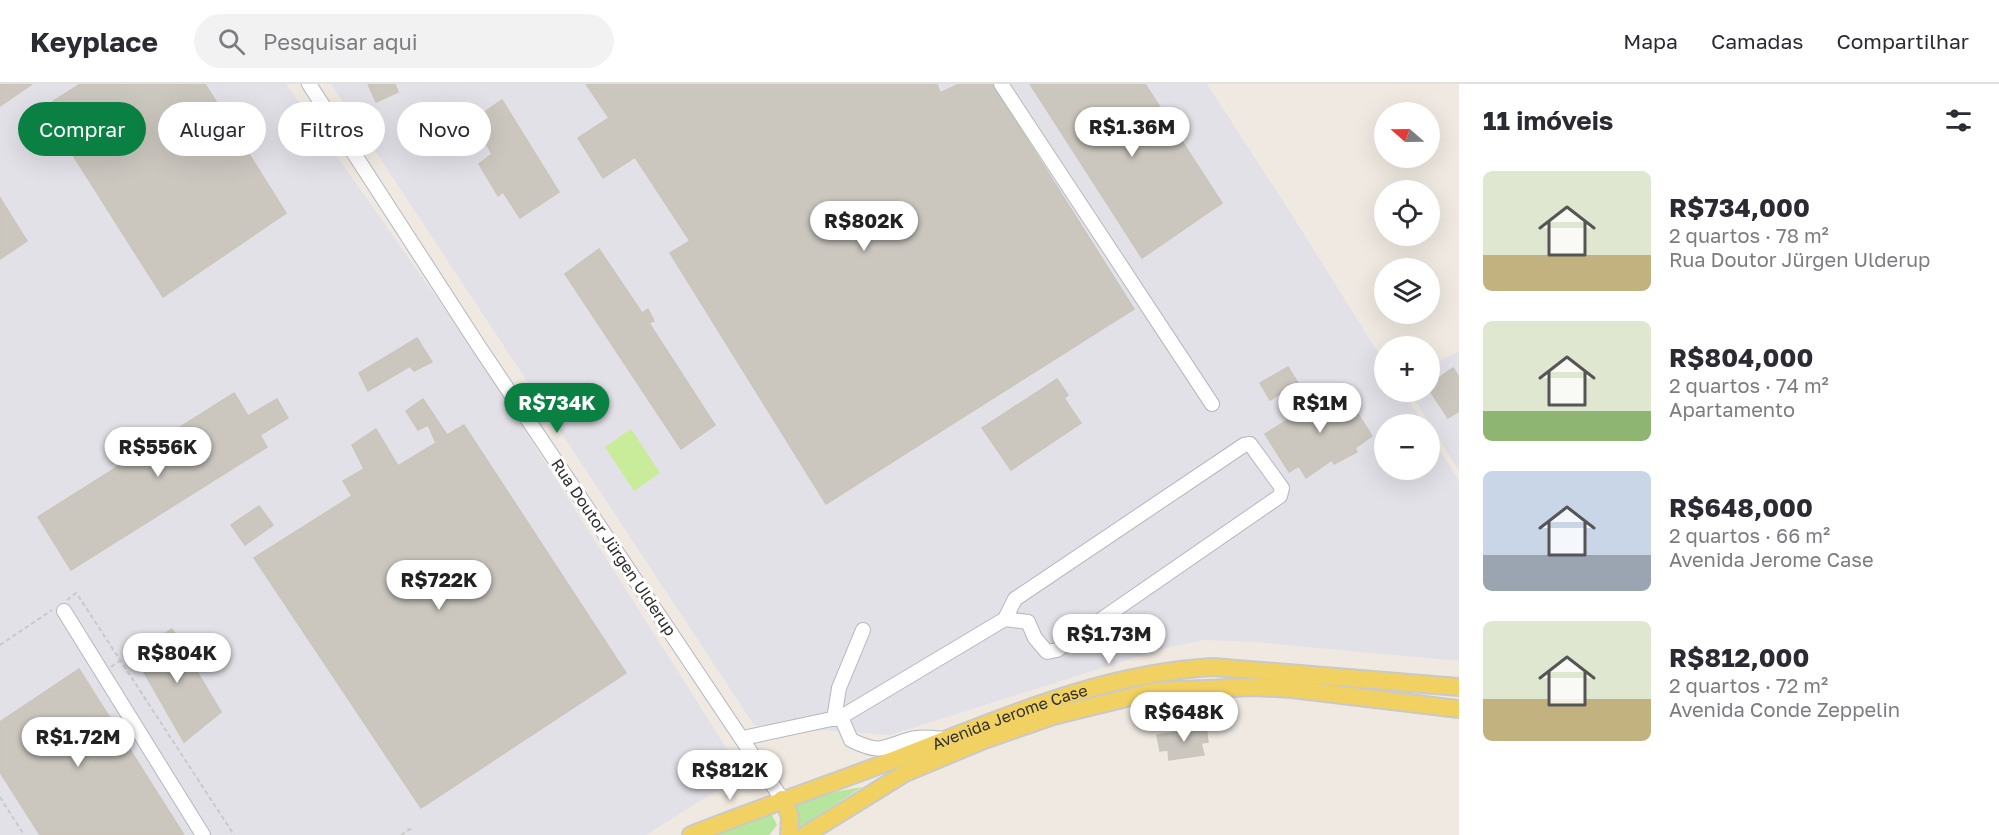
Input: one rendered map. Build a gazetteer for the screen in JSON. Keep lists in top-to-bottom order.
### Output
{
  "streets": {
    "main road": ["Avenida Jerome Case"],
    "street": ["Rua Doutor Jürgen Ulderup"]
  },
  "crossings": [
    ["Rua Doutor Jürgen Ulderup", "Avenida Jerome Case"]
  ],
  "north": "left",
  "page": {
    "header": "Keyplace",
    "search": "Pesquisar aqui",
    "nav": ["Mapa", "Camadas", "Compartilhar"],
    "heading": "11 imóveis",
    "map_buttons": ["+", "−"],
    "chip": [
      "Comprar",
      "Alugar",
      "Filtros",
      "Novo"
    ],
    "price": [
      "R$1.36M",
      "R$802K",
      "R$734K",
      "R$1M",
      "R$556K",
      "R$722K",
      "R$1.73M",
      "R$804K",
      "R$648K",
      "R$1.72M",
      "R$812K"
    ],
    "list": [
      {
        "name": "R$734,000",
        "note": "2 quartos · 78 m² · Rua Doutor Jürgen Ulderup"
      },
      {
        "name": "R$804,000",
        "note": "2 quartos · 74 m² · Apartamento"
      },
      {
        "name": "R$648,000",
        "note": "2 quartos · 66 m² · Avenida Jerome Case"
      },
      {
        "name": "R$812,000",
        "note": "2 quartos · 72 m² · Avenida Conde Zeppelin"
      }
    ]
  }
}
